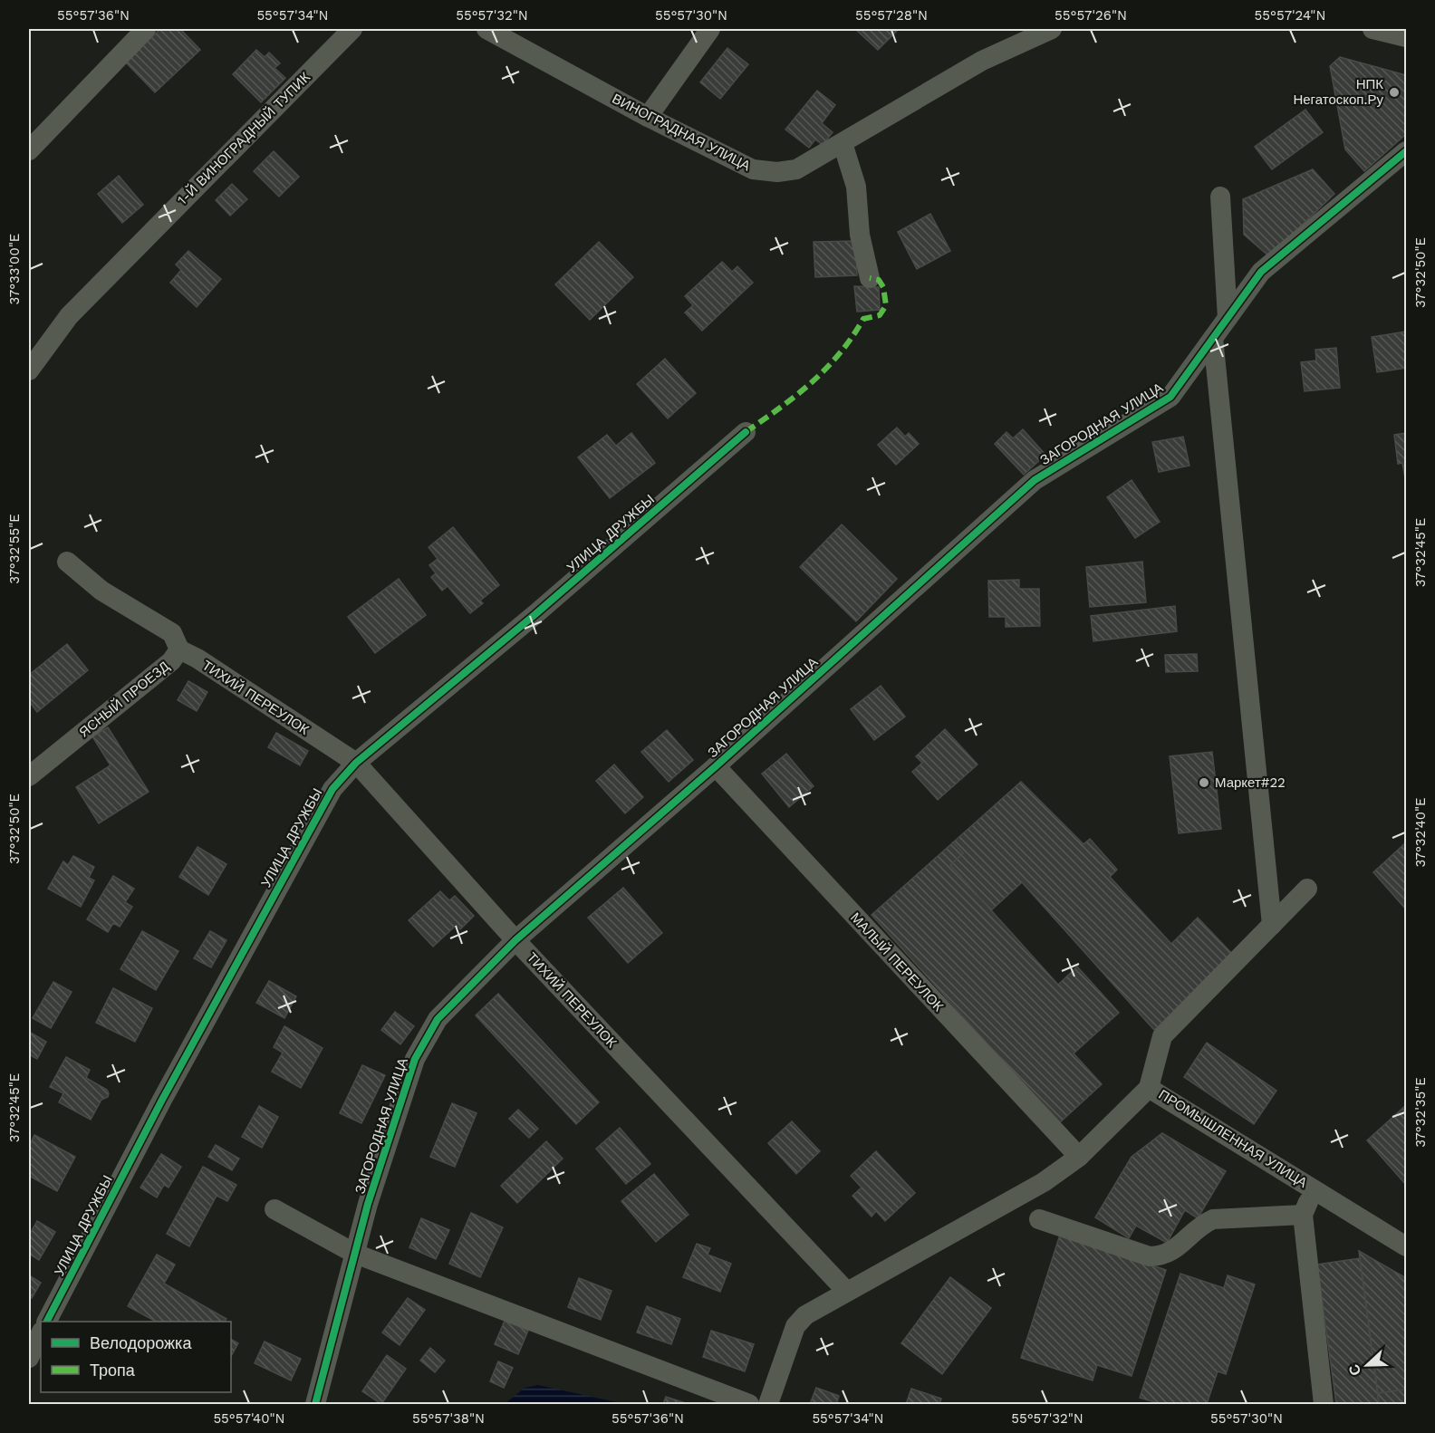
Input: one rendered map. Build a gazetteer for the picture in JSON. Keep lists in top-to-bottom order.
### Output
{
  "streets": {
    "street": [
      "ВИНОГРАДНАЯ УЛИЦА",
      "1-Й ВИНОГРАДНЫЙ ТУПИК",
      "ЗАГОРОДНАЯ УЛИЦА",
      "УЛИЦА ДРУЖБЫ",
      "ТИХИЙ ПЕРЕУЛОК",
      "ЯСНЫЙ ПРОЕЗД",
      "МАЛЫЙ ПЕРЕУЛОК",
      "ПРОМЫШЛЕННАЯ УЛИЦА"
    ]
  },
  "crossings": [
    ["ЗАГОРОДНАЯ УЛИЦА", "ТИХИЙ ПЕРЕУЛОК"],
    ["ЗАГОРОДНАЯ УЛИЦА", "МАЛЫЙ ПЕРЕУЛОК"],
    ["УЛИЦА ДРУЖБЫ", "ТИХИЙ ПЕРЕУЛОК"],
    ["ТИХИЙ ПЕРЕУЛОК", "ЯСНЫЙ ПРОЕЗД"],
    ["ТИХИЙ ПЕРЕУЛОК", "ПРОМЫШЛЕННАЯ УЛИЦА"],
    ["МАЛЫЙ ПЕРЕУЛОК", "ПРОМЫШЛЕННАЯ УЛИЦА"]
  ],
  "places": ["НПК Негатоскоп.Ру", "Маркет#22"],
  "legend": ["Велодорожка", "Тропа"],
  "north": "left",
  "coordinates": [
    "55°57'36\"N",
    "55°57'34\"N",
    "55°57'32\"N",
    "55°57'30\"N",
    "55°57'28\"N",
    "55°57'26\"N",
    "55°57'24\"N",
    "37°33'00\"E",
    "37°32'50\"E",
    "37°32'55\"E",
    "37°32'45\"E",
    "37°32'40\"E",
    "37°32'35\"E",
    "55°57'40\"N",
    "55°57'38\"N"
  ]
}
